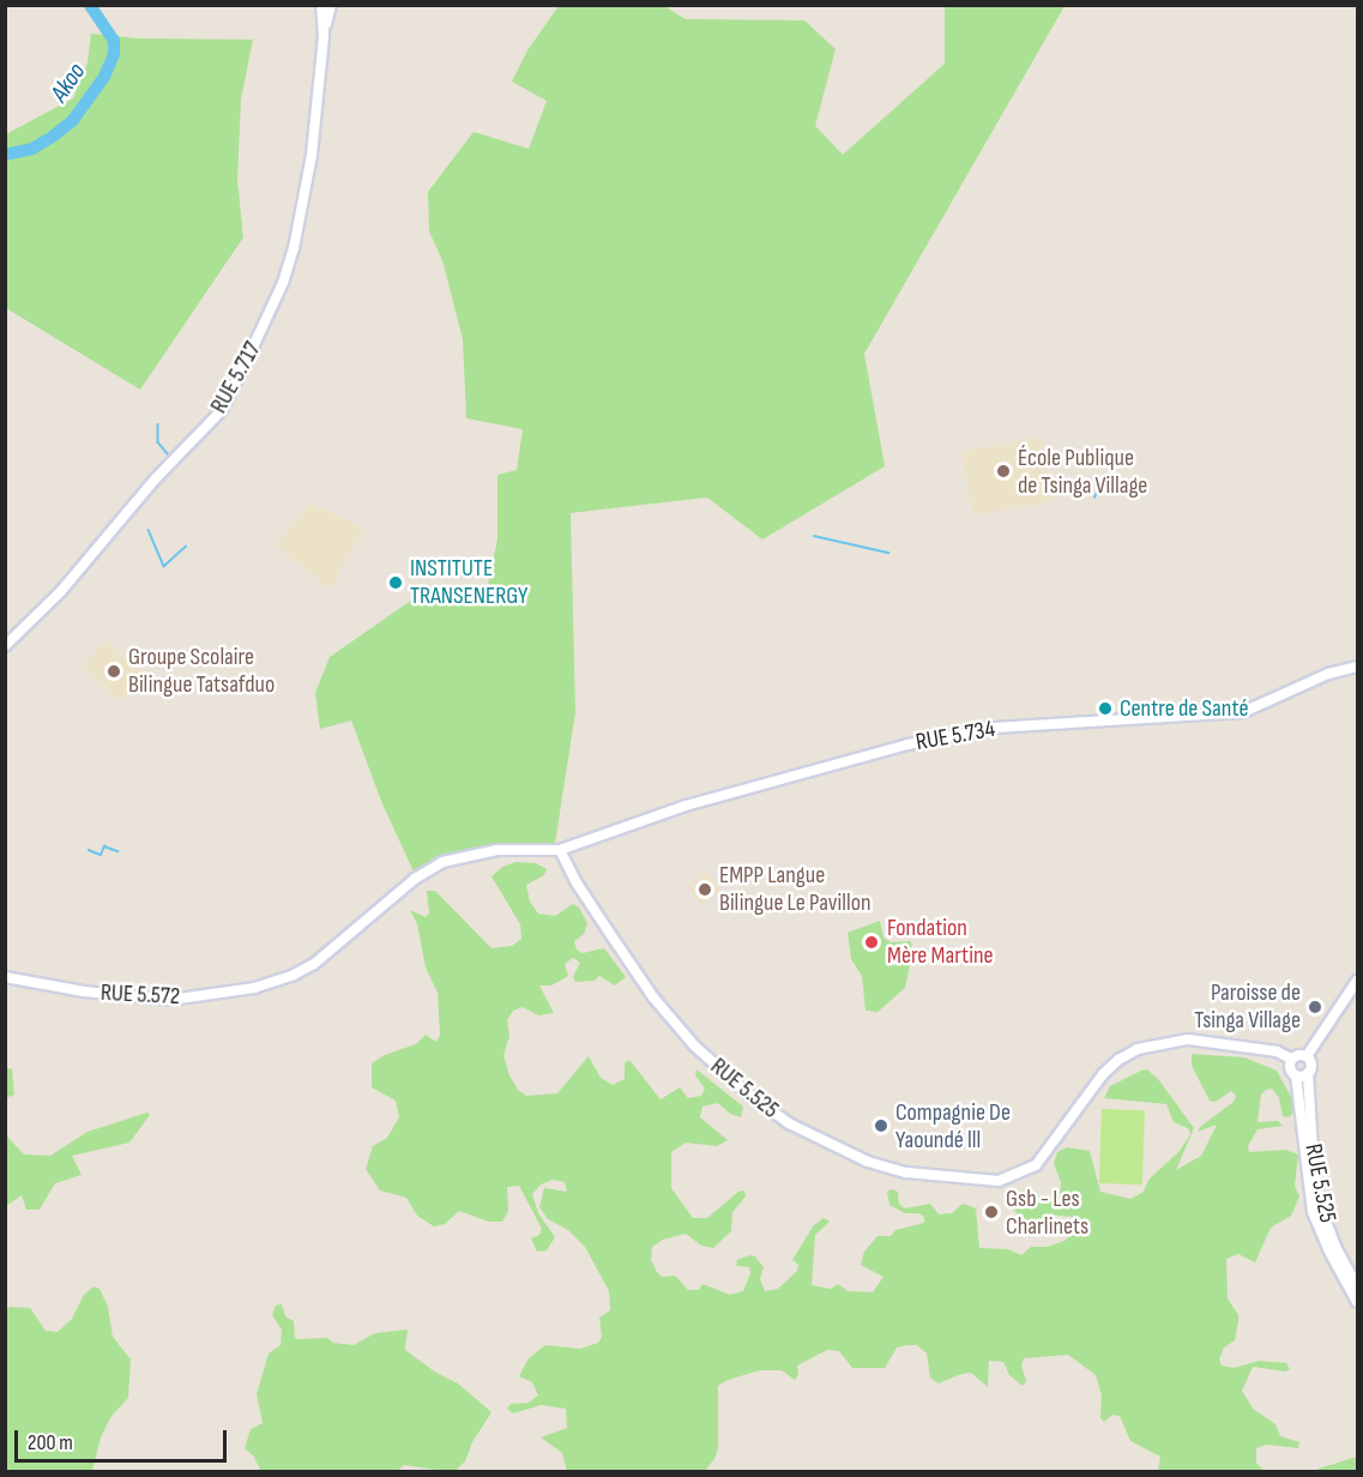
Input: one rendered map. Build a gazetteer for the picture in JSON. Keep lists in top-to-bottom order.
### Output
{
  "streets": {
    "street": [
      "RUE 5.717",
      "RUE 5.734",
      "RUE 5.572",
      "RUE 5.525"
    ]
  },
  "crossings": [
    ["RUE 5.734", "RUE 5.572"],
    ["RUE 5.734", "RUE 5.525"],
    ["RUE 5.572", "RUE 5.525"]
  ],
  "water": ["Akoo"],
  "places": [
    "École Publique de Tsinga Village",
    "INSTITUTE TRANSENERGY",
    "Groupe Scolaire Bilingue Tatsafduo",
    "Centre de Santé",
    "EMPP Langue Bilingue Le Pavillon",
    "Fondation Mère Martine",
    "Paroisse de Tsinga Village",
    "Compagnie De Yaoundé lll",
    "Gsb - Les Charlinets"
  ],
  "scale_bar": "200 m"
}
